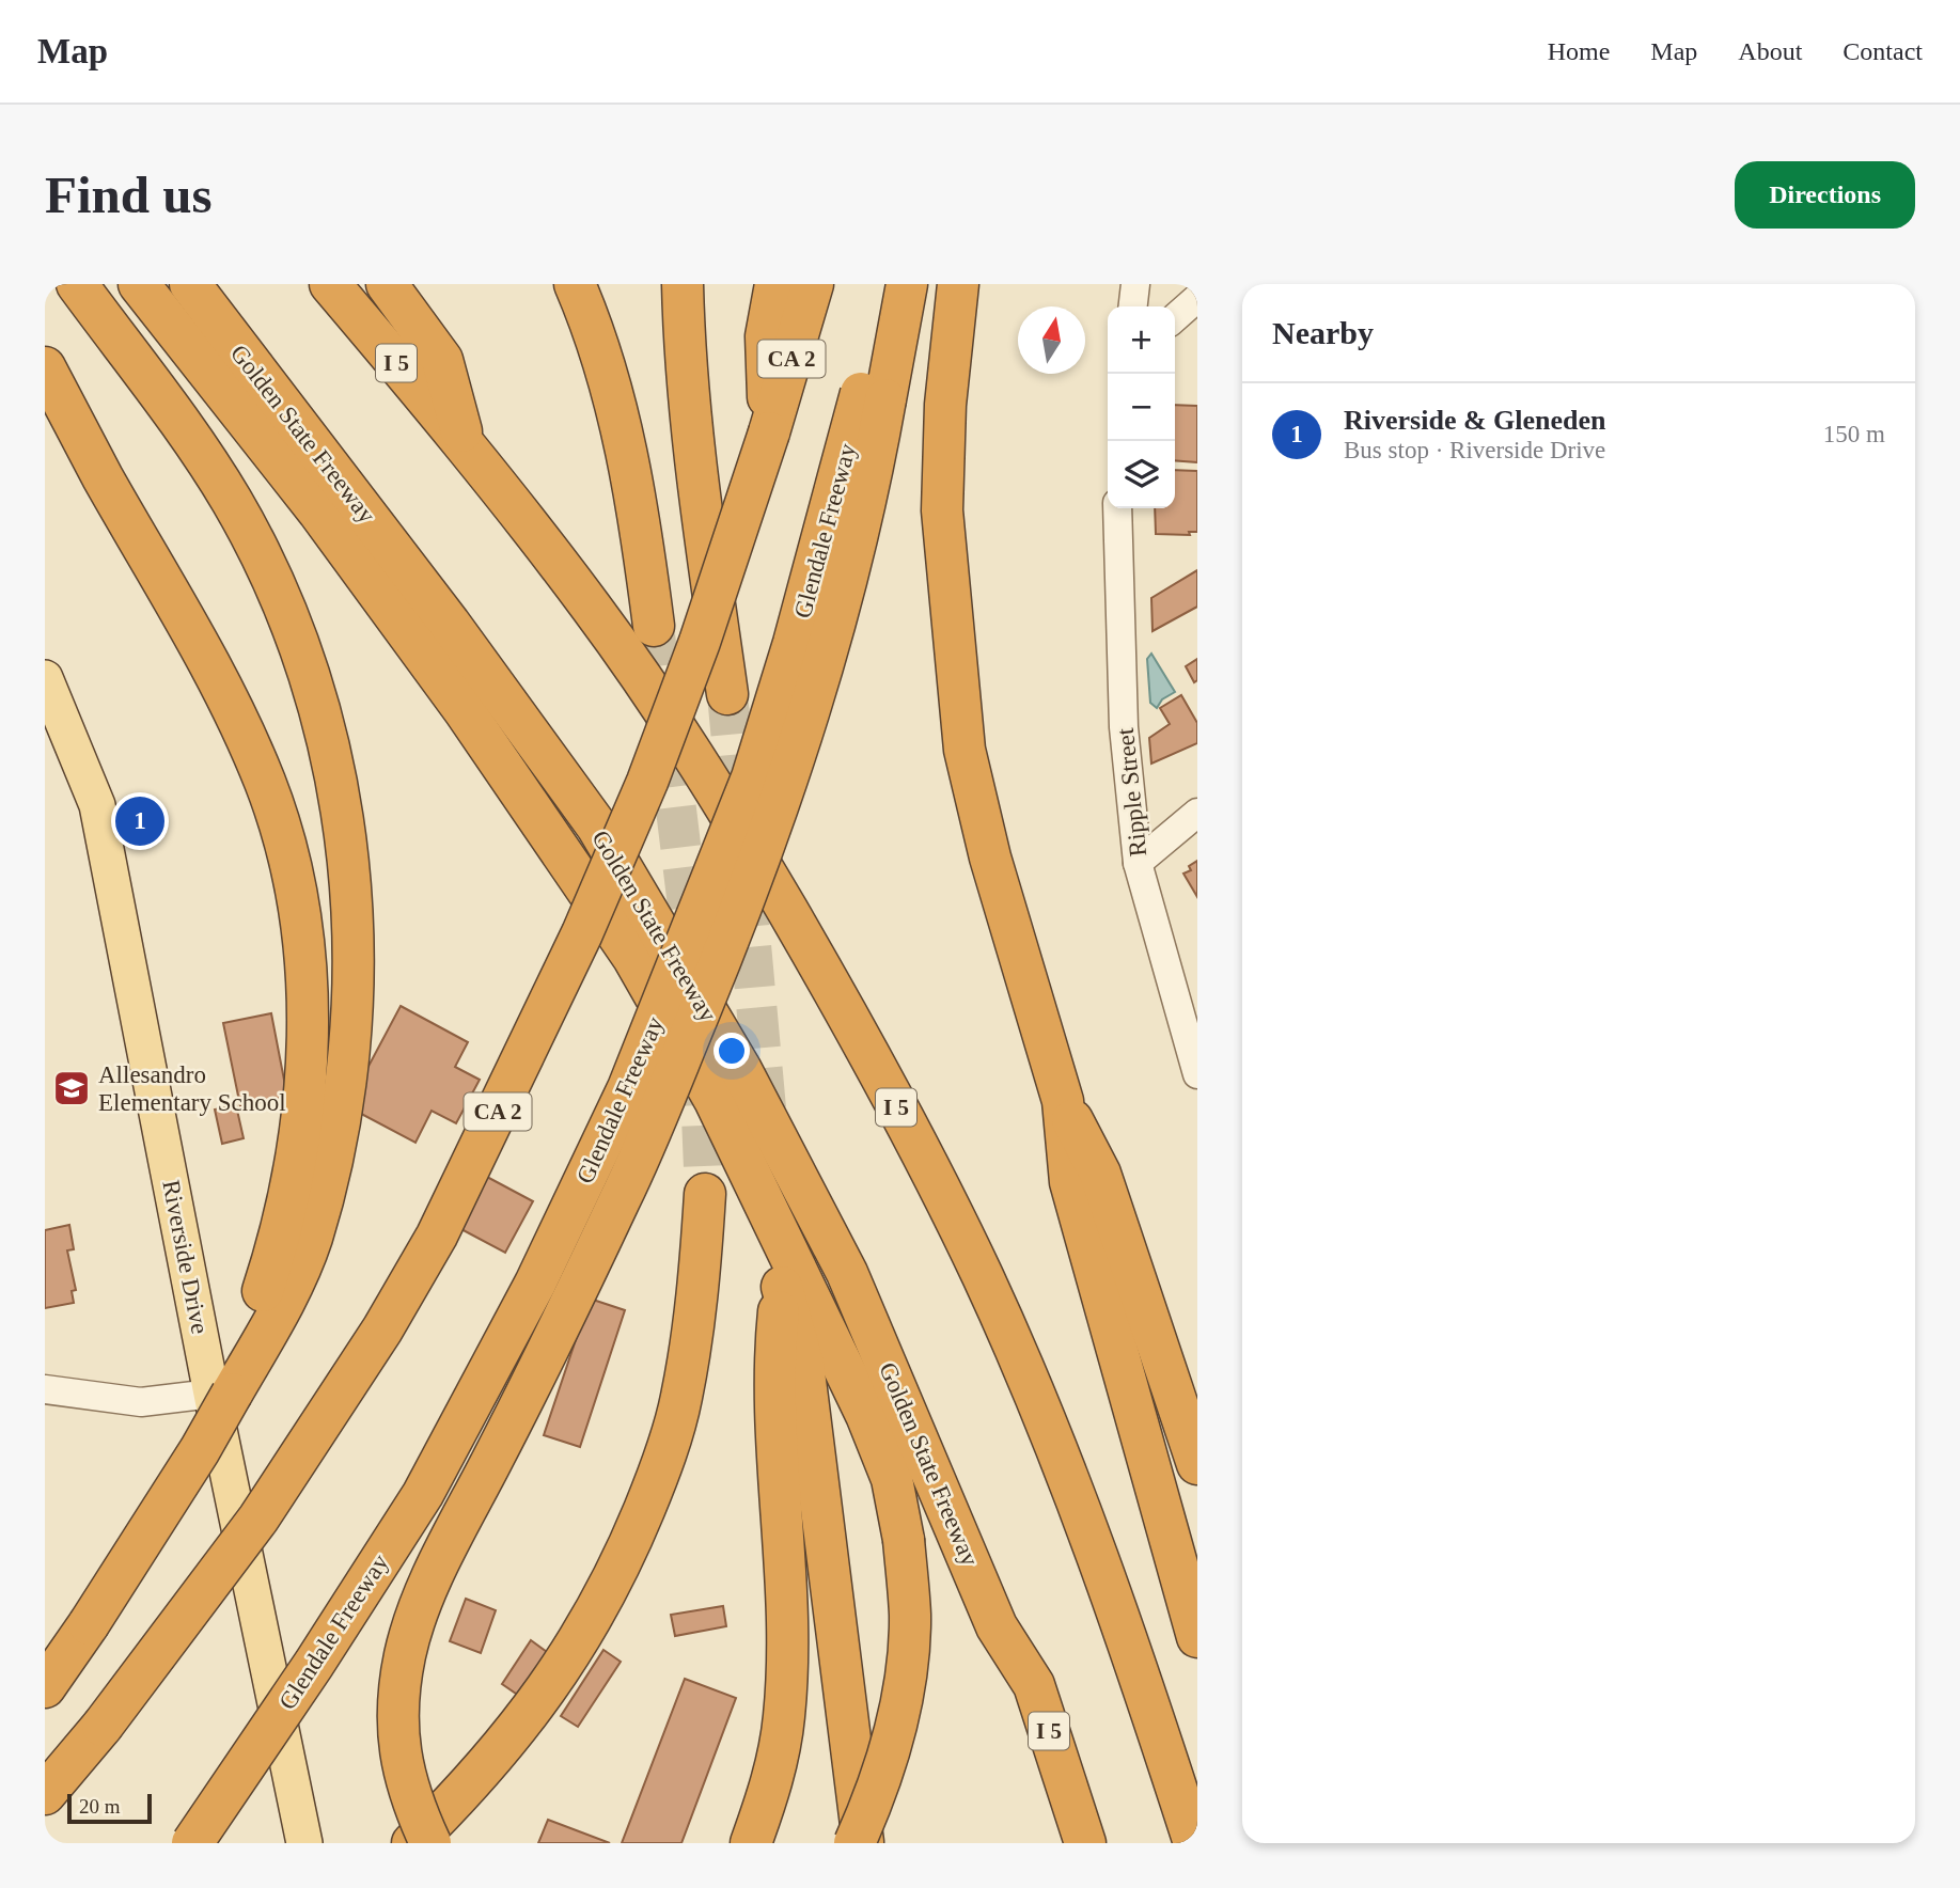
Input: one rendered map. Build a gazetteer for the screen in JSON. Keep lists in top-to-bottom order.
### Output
{
  "streets": {
    "highway": [
      "CA 2",
      "I 5",
      "Golden State Freeway",
      "Glendale Freeway"
    ],
    "main road": ["Riverside Drive"],
    "street": ["Ripple Street"]
  },
  "places": {
    "school or university": ["Allesandro Elementary School"]
  },
  "scale_bar": "20 m",
  "north": "top",
  "page": {
    "header": "Map",
    "nav": [
      "Home",
      "Map",
      "About",
      "Contact"
    ],
    "buttons": "Directions",
    "title": "Find us",
    "heading": "Nearby",
    "map_buttons": ["+", "−"],
    "list": [
      {
        "mark": "1",
        "name": "Riverside & Gleneden",
        "note": "Bus stop · Riverside Drive",
        "value": "150 m"
      }
    ],
    "pins": "1",
    "scale": "20 m"
  }
}
